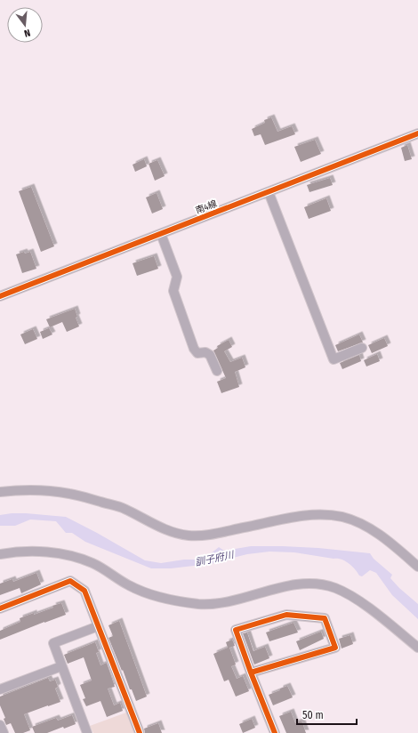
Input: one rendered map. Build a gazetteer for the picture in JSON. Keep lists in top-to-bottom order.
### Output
{
  "streets": {
    "street": ["南4線"]
  },
  "water": ["訓子府川"],
  "scale_bar": "50 m",
  "north": "bottom"
}
